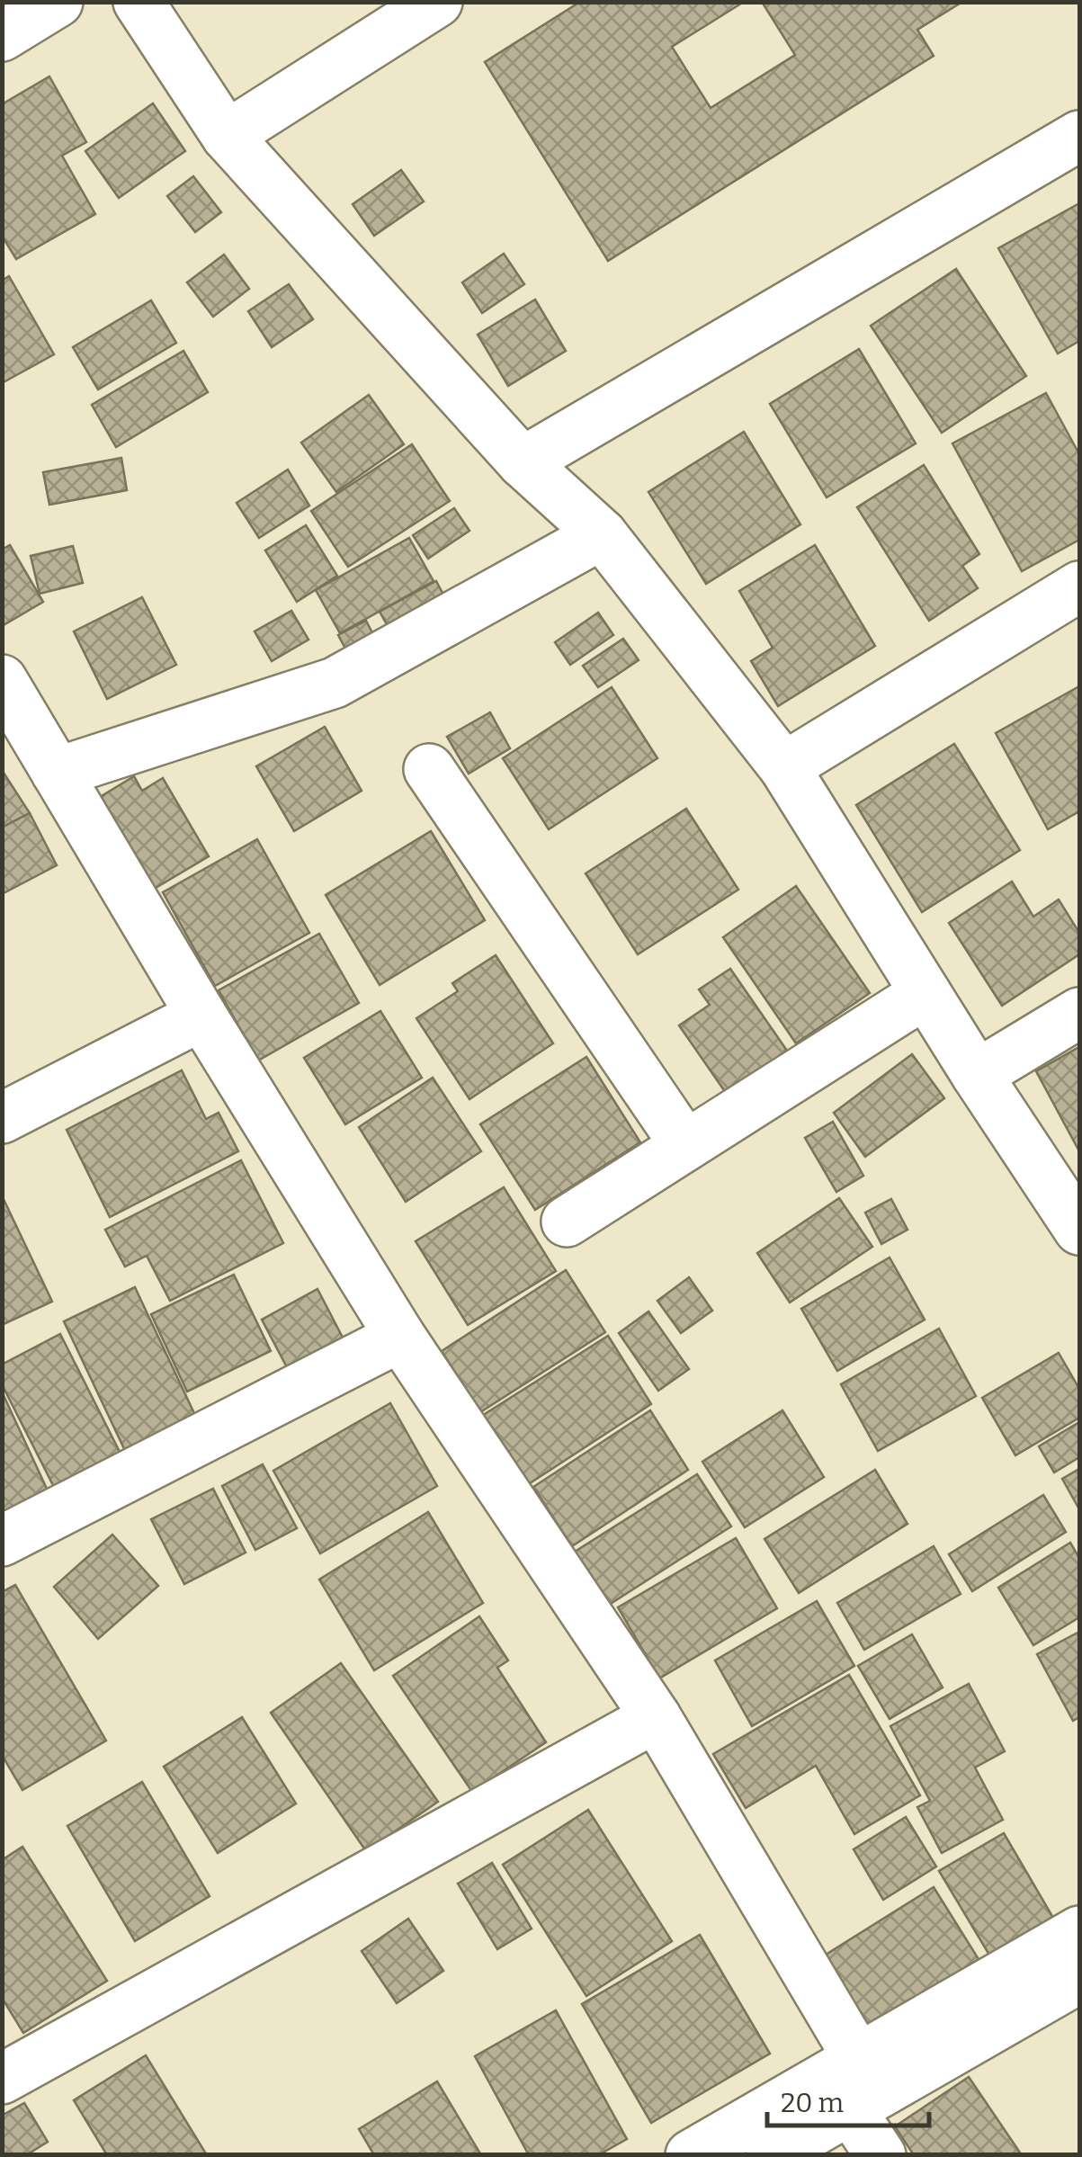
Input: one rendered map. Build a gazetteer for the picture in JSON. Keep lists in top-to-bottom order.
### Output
{
  "scale_bar": "20 m"
}
